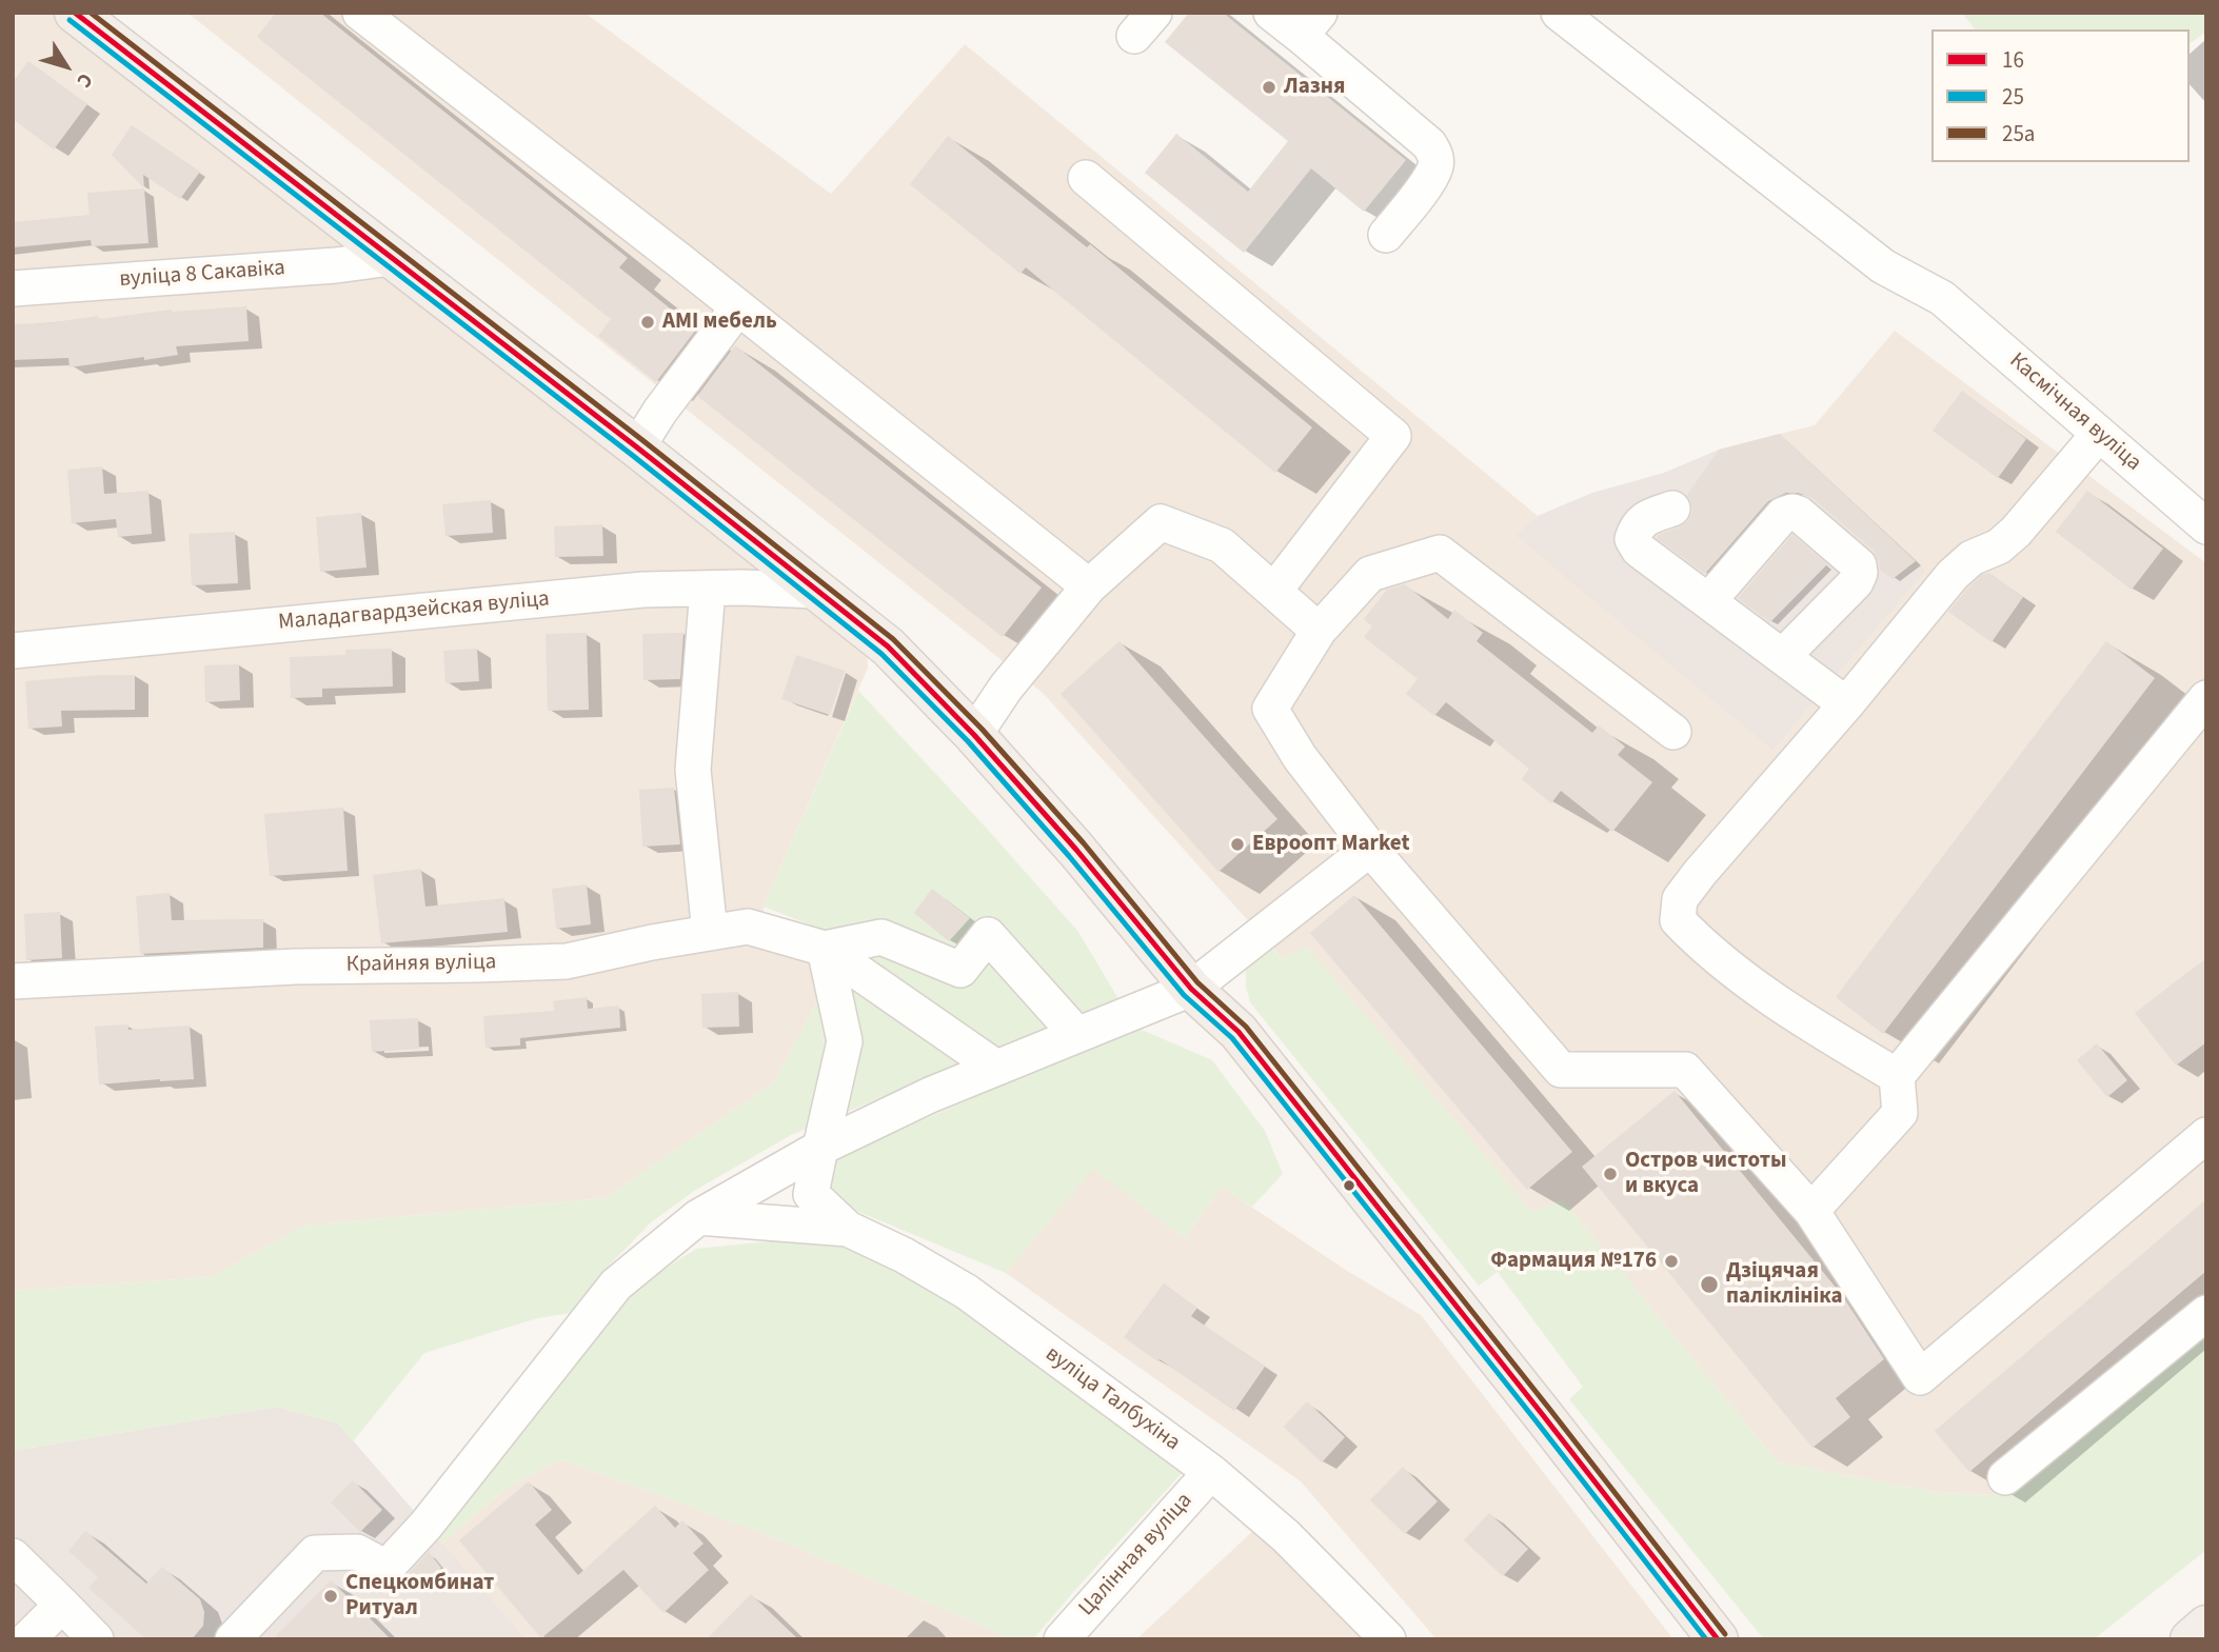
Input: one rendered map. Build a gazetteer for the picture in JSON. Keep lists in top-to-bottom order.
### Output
{
  "streets": {
    "street": [
      "вуліца 8 Сакавіка",
      "Касмічная вуліца",
      "Маладагвардзейская вуліца",
      "Крайняя вуліца",
      "вуліца Талбухіна",
      "Цалінная вуліца"
    ]
  },
  "crossings": [
    ["вуліца Талбухіна", "Цалінная вуліца"]
  ],
  "places": [
    "Лазня",
    "AMI мебель",
    "Евроопт Market",
    "Остров чистоты и вкуса",
    "Фармация №176",
    "Дзіцячая паліклініка",
    "Спецкомбинат Ритуал"
  ],
  "lines": ["transit line 16", "transit line 25а", "transit line 25"],
  "legend": ["16", "25", "25а"],
  "north": "bottom right"
}
